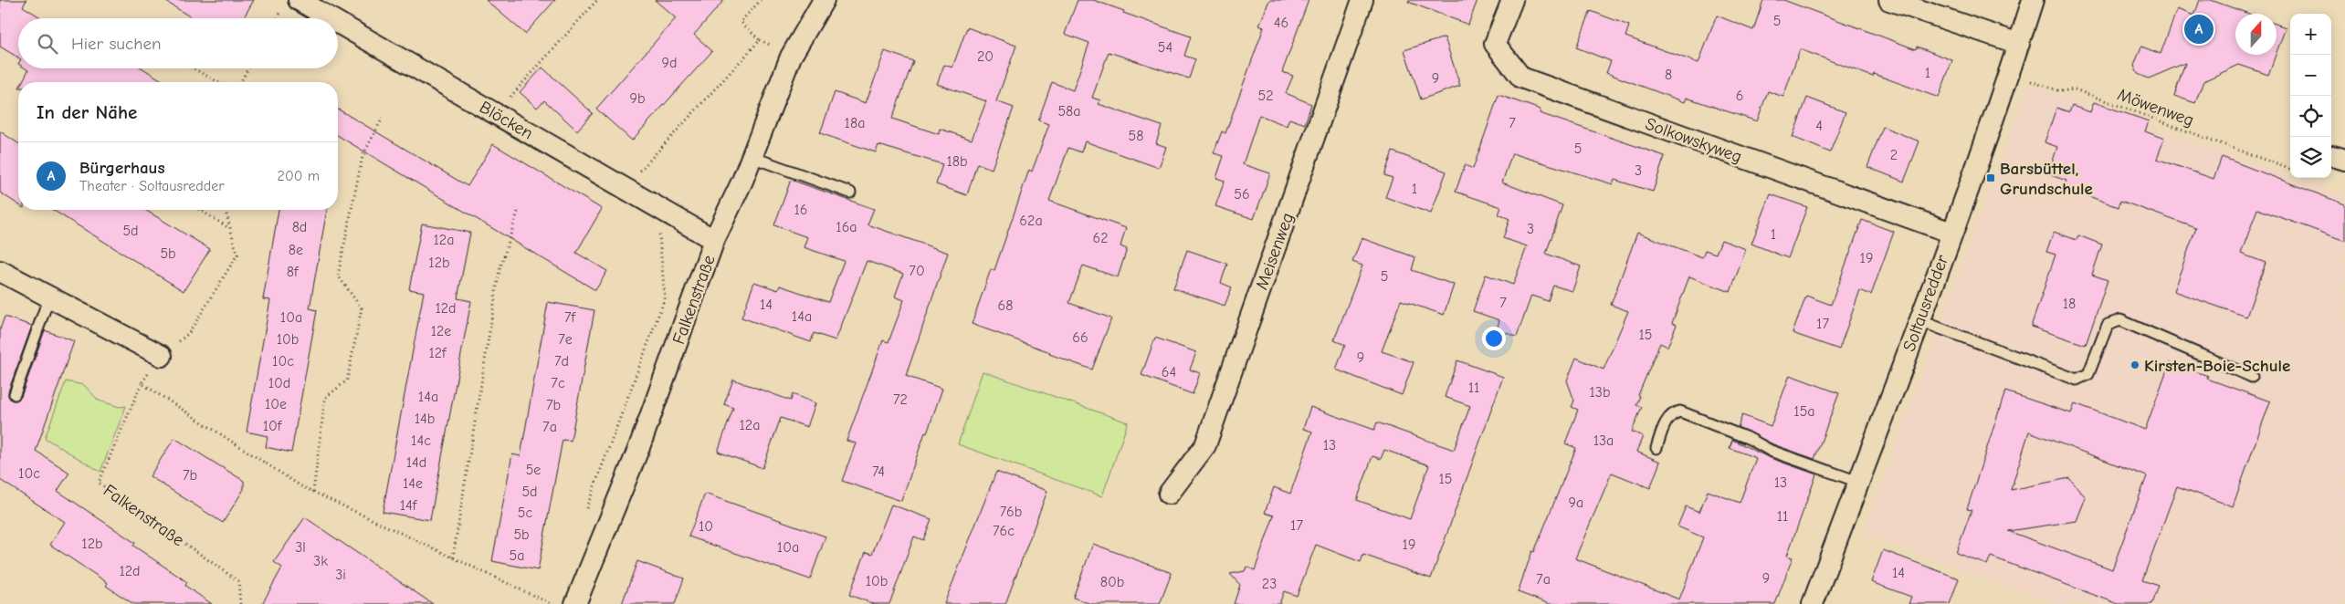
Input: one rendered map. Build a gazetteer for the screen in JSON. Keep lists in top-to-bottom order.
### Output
{
  "streets": {
    "street": [
      "Blöcken",
      "Solkowskyweg",
      "Meisenweg",
      "Falkenstraße",
      "Soltausredder"
    ],
    "path": ["Möwenweg"]
  },
  "crossings": [
    ["Möwenweg", "Soltausredder"],
    ["Blöcken", "Falkenstraße"],
    ["Solkowskyweg", "Soltausredder"]
  ],
  "places": {
    "transit": ["Barsbüttel, Grundschule"],
    "other": ["Kirsten-Boie-Schule"]
  },
  "house_numbers": [
    "5",
    "46",
    "54",
    "20",
    "9d",
    "1",
    "8",
    "9",
    "52",
    "6",
    "9b",
    "58a",
    "18a",
    "7",
    "4",
    "58",
    "5",
    "2",
    "18b",
    "3",
    "1",
    "56",
    "16",
    "62a",
    "8d",
    "16a",
    "3",
    "5d",
    "1",
    "62",
    "12a",
    "8e",
    "5b",
    "19",
    "12b",
    "70",
    "8f",
    "5",
    "7",
    "18",
    "14",
    "68",
    "12d",
    "14a",
    "10a",
    "7f",
    "17",
    "12e",
    "15",
    "66",
    "10b",
    "7e",
    "12f",
    "9",
    "10c",
    "7d",
    "64",
    "10d",
    "7c",
    "11",
    "13b",
    "14a",
    "72",
    "10e",
    "7b",
    "15a",
    "14b",
    "12a",
    "10f",
    "7a",
    "14c",
    "13a",
    "13",
    "14d",
    "5e",
    "74",
    "10c",
    "7b",
    "15",
    "13",
    "14e",
    "5d",
    "9a",
    "14f",
    "76b",
    "5c",
    "11",
    "17",
    "10",
    "76c",
    "5b",
    "12b",
    "19",
    "3l",
    "10a",
    "5a",
    "3k",
    "12d",
    "14",
    "3i",
    "9",
    "7a",
    "10b",
    "80b",
    "23"
  ],
  "north": "top",
  "page": {
    "pins": "A",
    "map_buttons": ["+", "−"],
    "search": "Hier suchen",
    "heading": "In der Nähe",
    "list": [
      {
        "mark": "A",
        "name": "Bürgerhaus",
        "note": "Theater · Soltausredder",
        "value": "200 m"
      }
    ]
  }
}
